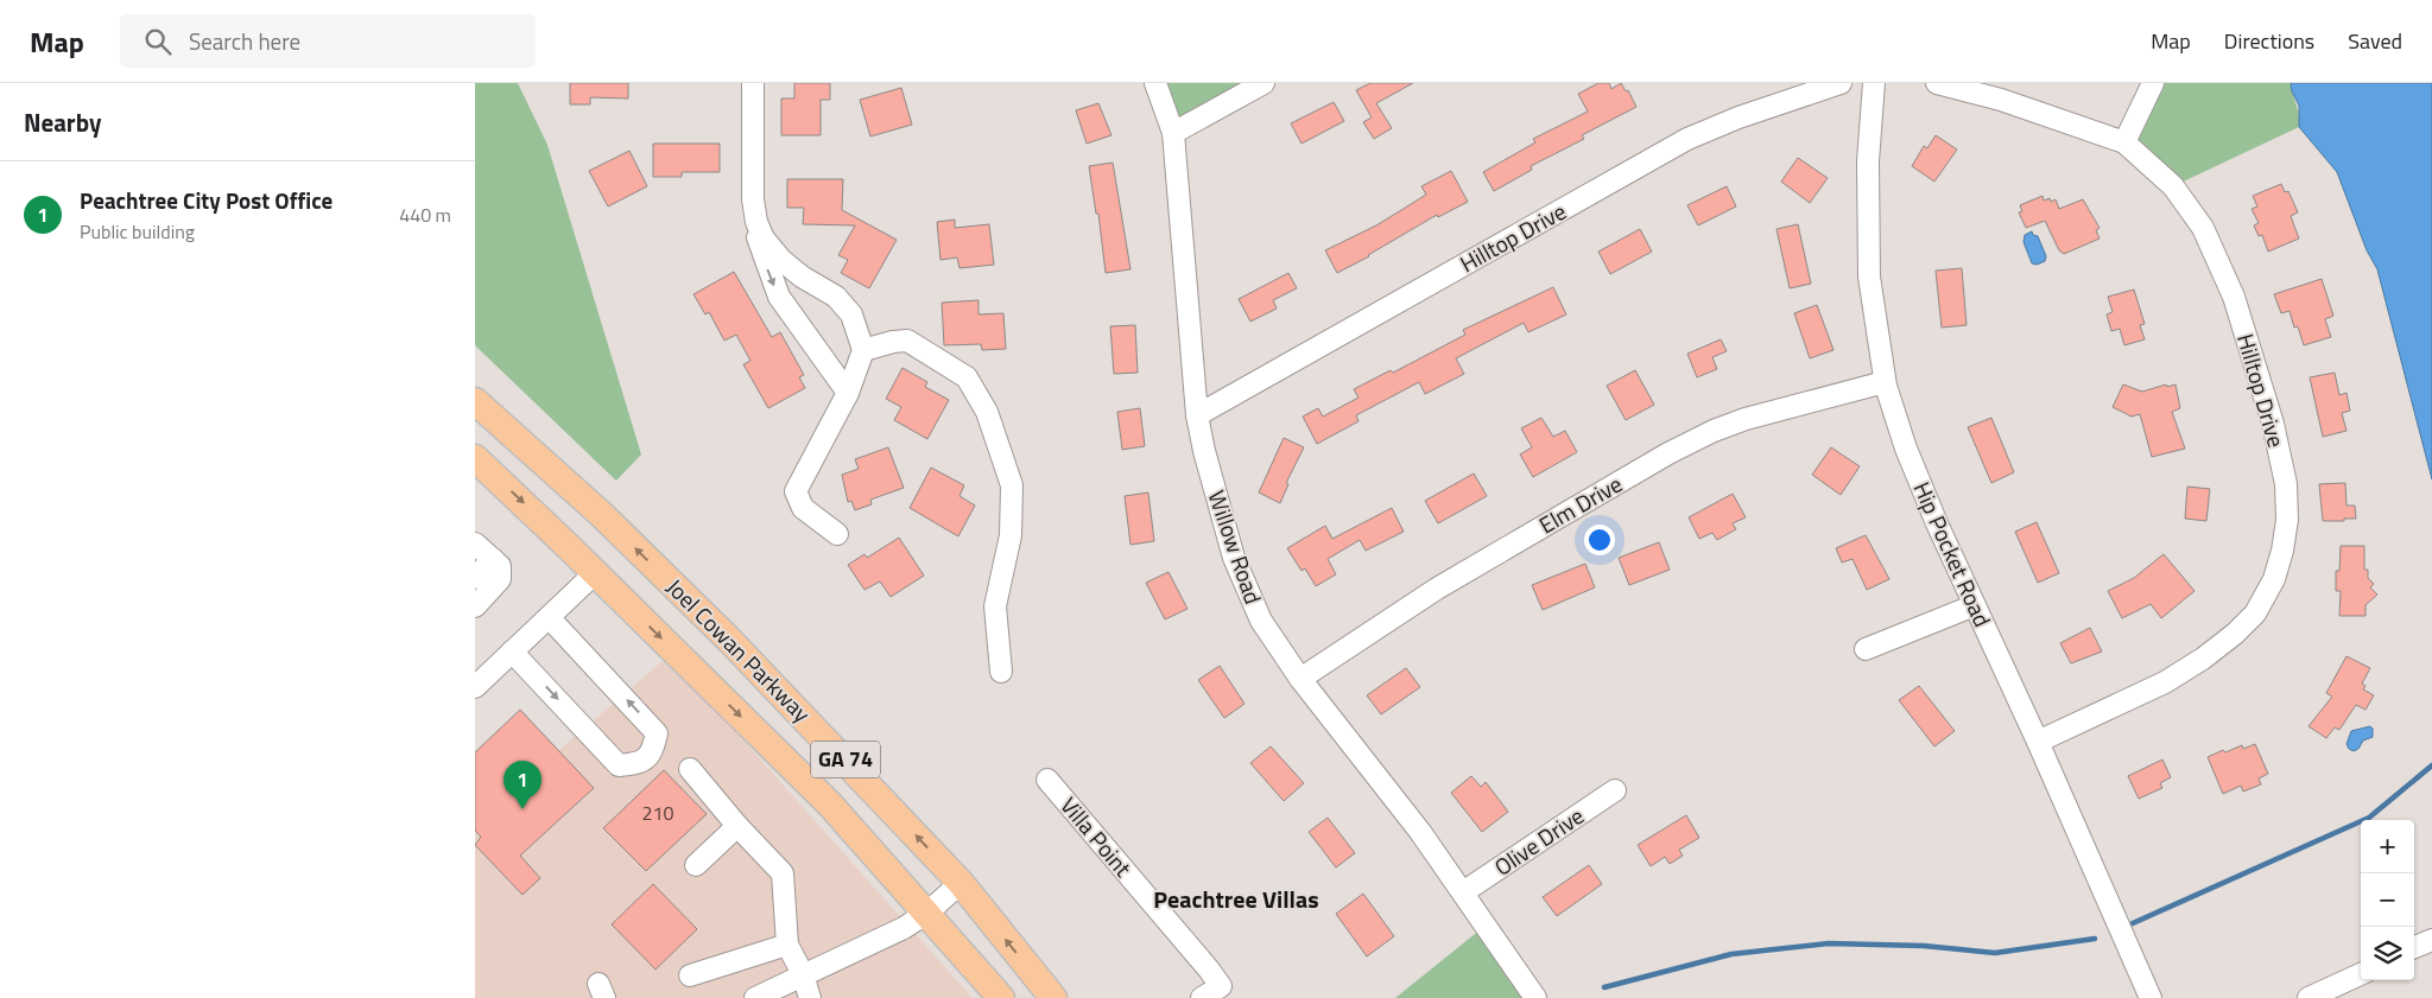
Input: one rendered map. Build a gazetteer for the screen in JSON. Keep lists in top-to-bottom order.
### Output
{
  "streets": {
    "main road": ["Joel Cowan Parkway", "GA 74"],
    "street": [
      "Hilltop Drive",
      "Elm Drive",
      "Willow Road",
      "Hip Pocket Road",
      "Villa Point",
      "Olive Drive"
    ]
  },
  "crossings": [
    ["Hilltop Drive", "Willow Road"],
    ["Hilltop Drive", "Hip Pocket Road"],
    ["Elm Drive", "Willow Road"],
    ["Elm Drive", "Hip Pocket Road"],
    ["Willow Road", "Olive Drive"]
  ],
  "districts": ["Peachtree Villas"],
  "house_numbers": ["210"],
  "page": {
    "header": "Map",
    "search": "Search here",
    "nav": ["Map", "Directions", "Saved"],
    "heading": "Nearby",
    "list": [
      {
        "mark": "1",
        "name": "Peachtree City Post Office",
        "note": "Public building",
        "value": "440 m"
      }
    ],
    "pins": "1",
    "map_buttons": ["+", "−"]
  }
}
